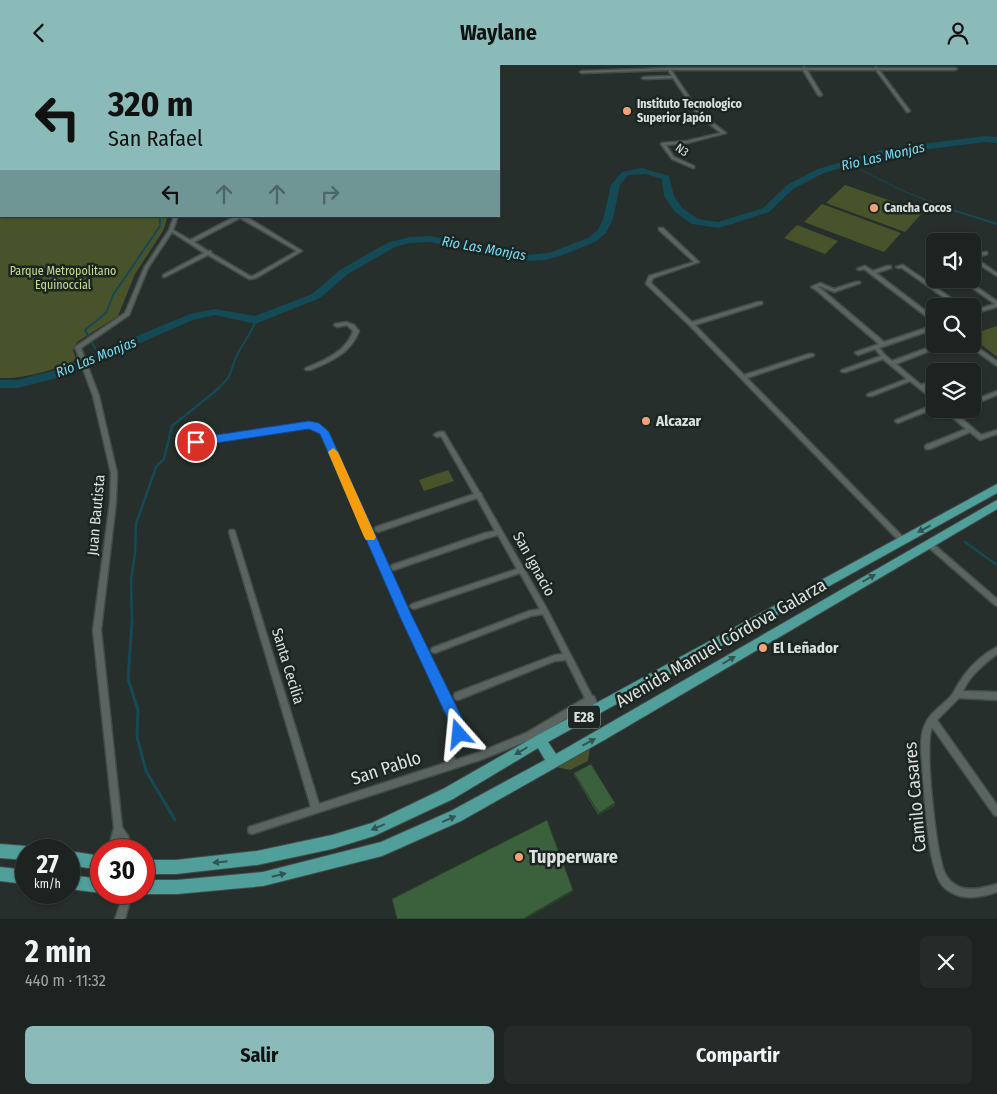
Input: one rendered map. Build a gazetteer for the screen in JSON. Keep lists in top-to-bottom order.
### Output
{
  "streets": {
    "main road": ["Avenida Manuel Córdova Galarza", "E28"],
    "street": [
      "N3",
      "Juan Bautista",
      "San Ignacio",
      "Santa Cecilia",
      "San Pablo",
      "Camilo Casares"
    ]
  },
  "crossings": [
    ["San Ignacio", "Avenida Manuel Córdova Galarza"],
    ["Avenida Manuel Córdova Galarza", "San Pablo"],
    ["Santa Cecilia", "San Pablo"]
  ],
  "water": ["Rio Las Monjas"],
  "parks": ["Parque Metropolitano Equinoccial"],
  "places": [
    "Instituto Tecnologico Superior Japón",
    "Cancha Cocos",
    "Alcazar",
    "El Leñador",
    "Tupperware"
  ],
  "page": {
    "header": "Waylane",
    "turn": ["320 m", "San Rafael"],
    "speed": "27 km/h",
    "limit": "30",
    "heading": ["2 min", "440 m · 11:32"],
    "buttons": ["Salir", "Compartir"]
  }
}
